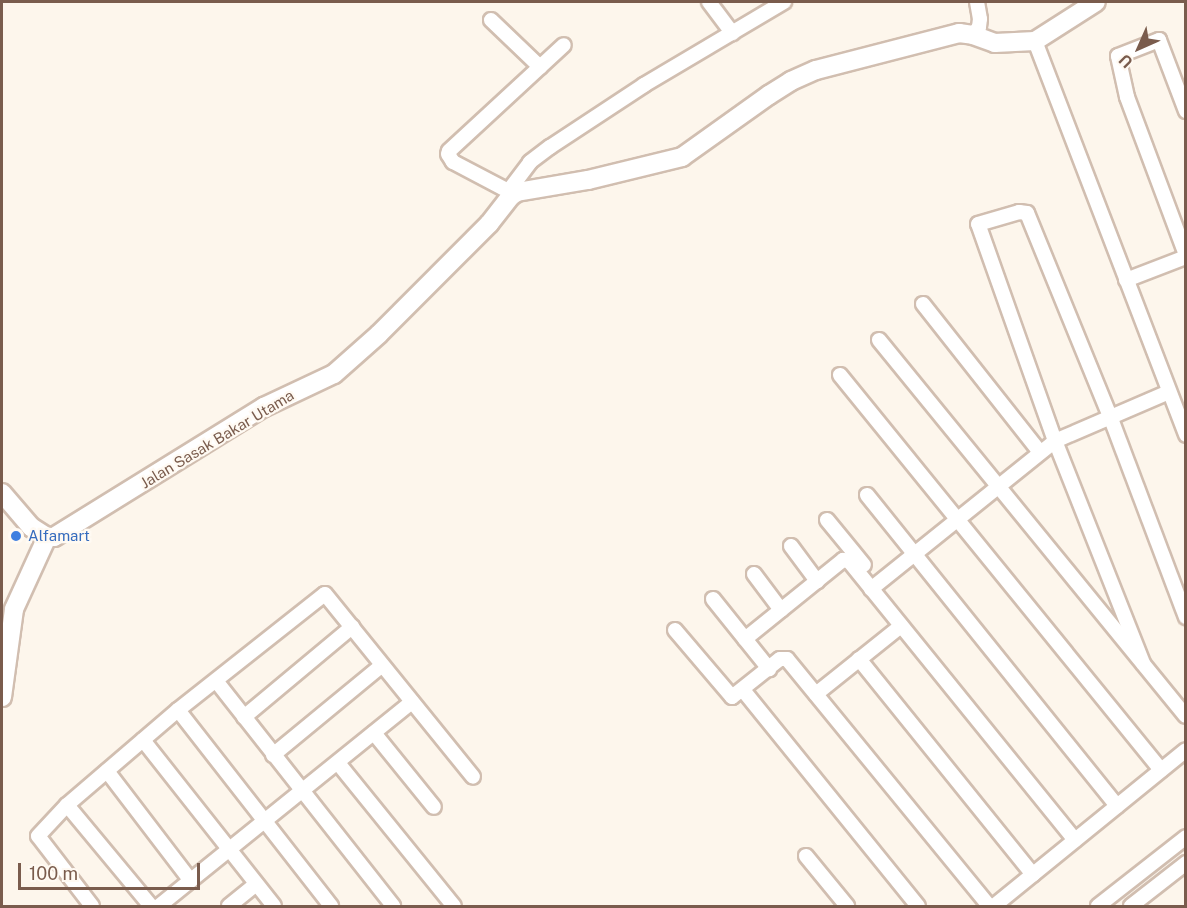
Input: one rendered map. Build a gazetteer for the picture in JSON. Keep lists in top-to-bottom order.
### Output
{
  "streets": {
    "main road": ["Jalan Sasak Bakar Utama"]
  },
  "places": ["Alfamart"],
  "scale_bar": "100 m",
  "north": "bottom left"
}
